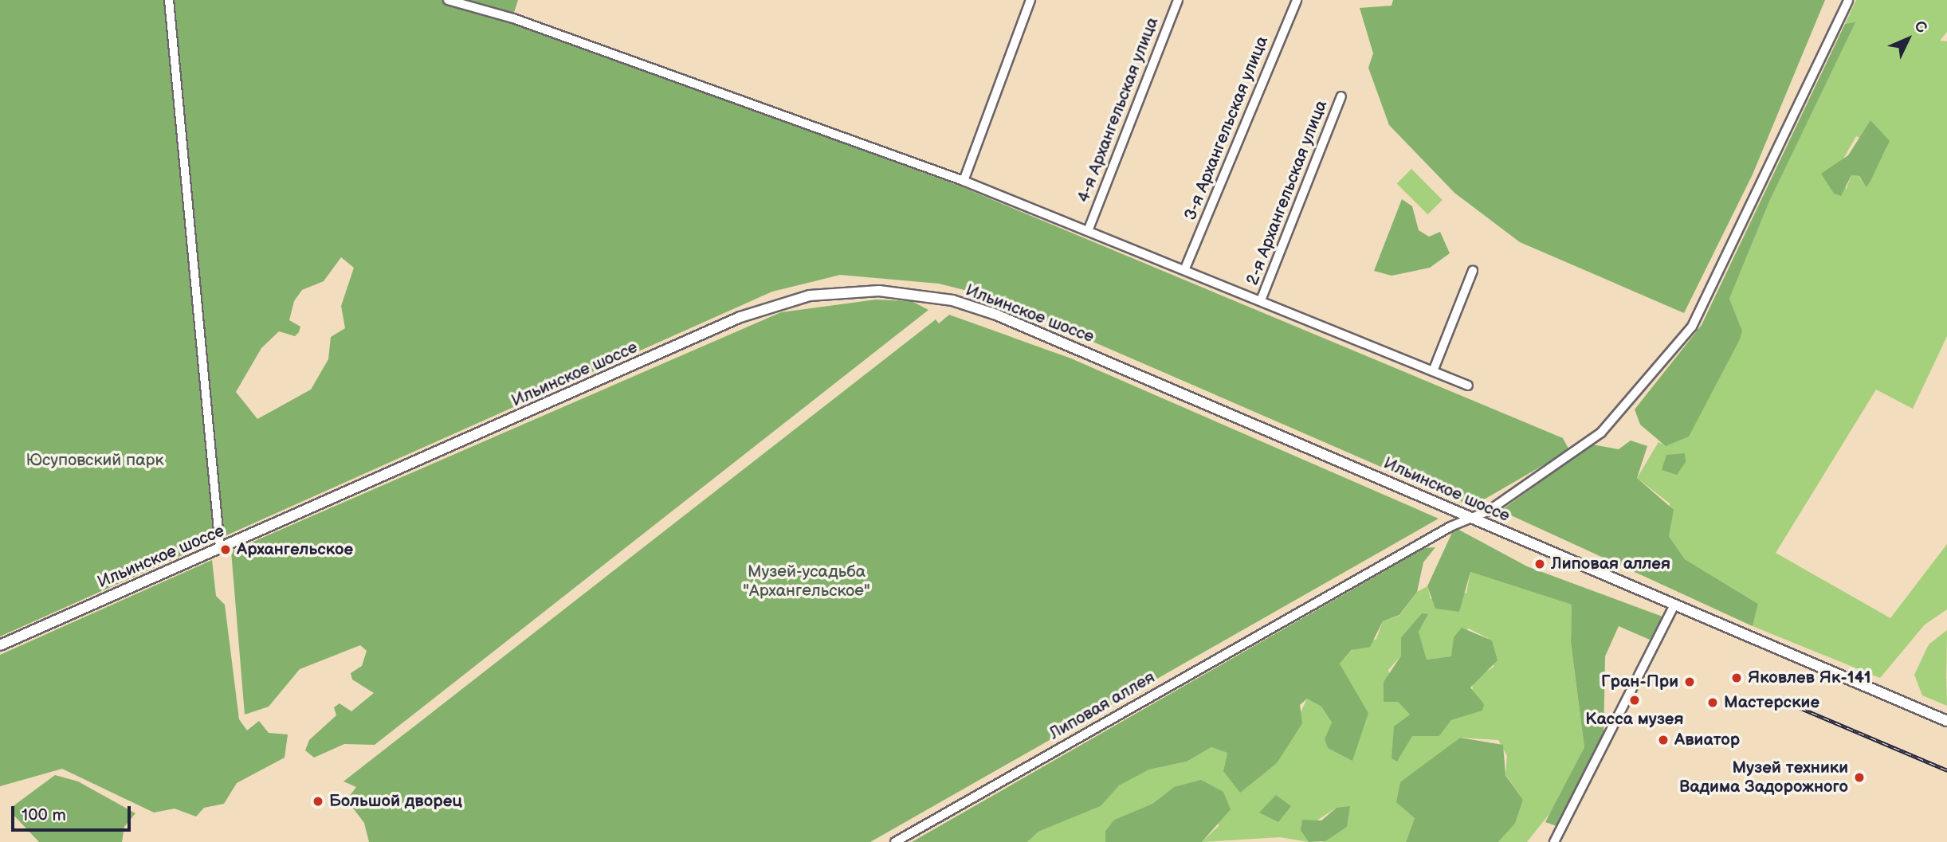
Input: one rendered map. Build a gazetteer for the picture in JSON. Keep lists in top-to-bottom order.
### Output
{
  "streets": {
    "main road": ["Ильинское шоссе"],
    "street": [
      "4-я Архангельская улица",
      "3-я Архангельская улица",
      "2-я Архангельская улица",
      "Липовая аллея"
    ]
  },
  "crossings": [
    ["Ильинское шоссе", "Липовая аллея"]
  ],
  "parks": ["Юсуповский парк", "Музей-усадьба \"Архангельское\""],
  "places": [
    "Архангельское",
    "Липовая аллея",
    "Яковлев Як-141",
    "Гран-При",
    "Касса музея",
    "Мастерские",
    "Авиатор",
    "Музей техники Вадима Задорожного",
    "Большой дворец"
  ],
  "scale_bar": "100 m",
  "north": "top right"
}
